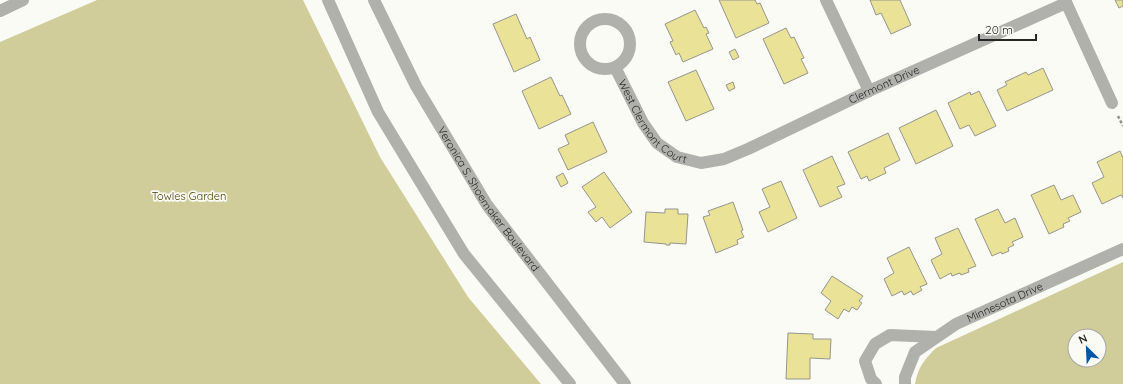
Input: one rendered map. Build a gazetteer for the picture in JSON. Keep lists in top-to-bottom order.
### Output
{
  "streets": {
    "street": [
      "Clermont Drive",
      "West Clermont Court",
      "Veronica S. Shoemaker Boulevard",
      "Minnesota Drive"
    ]
  },
  "crossings": [
    ["Clermont Drive", "West Clermont Court"]
  ],
  "parks": ["Towles Garden"],
  "scale_bar": "20 m",
  "north": "top left"
}
